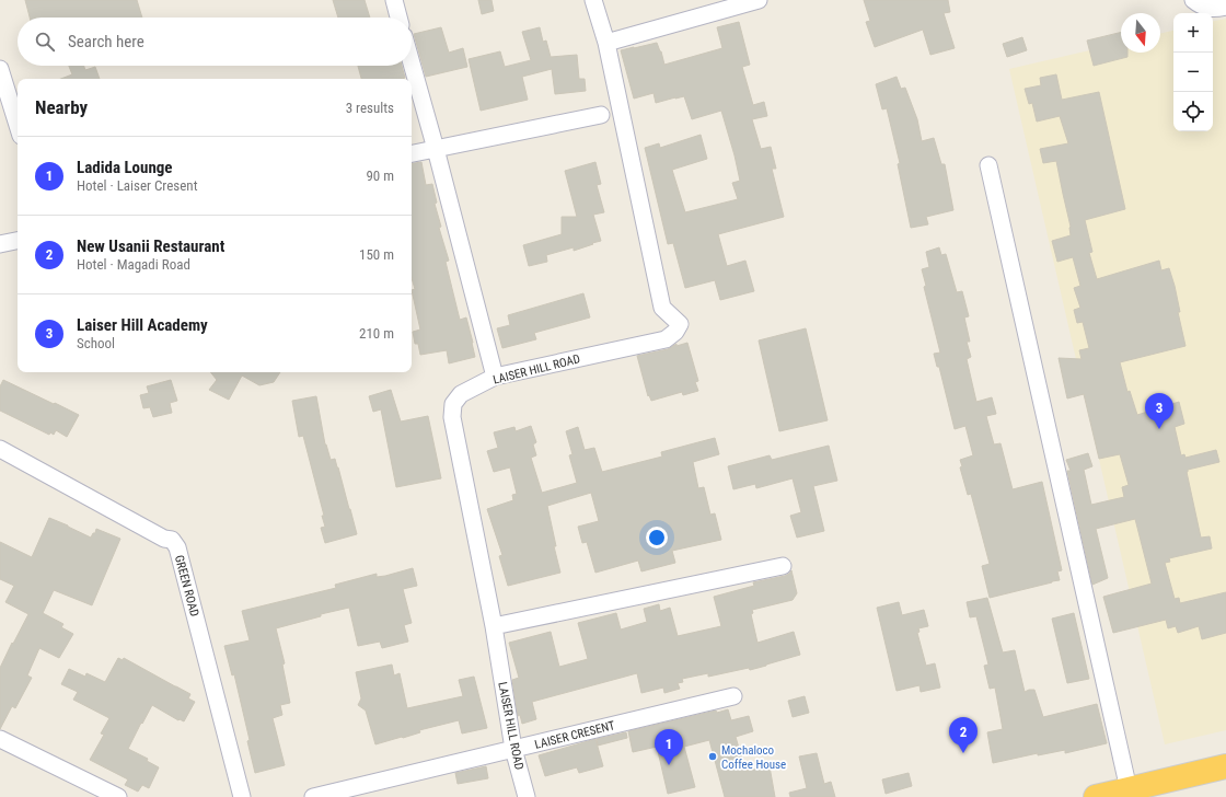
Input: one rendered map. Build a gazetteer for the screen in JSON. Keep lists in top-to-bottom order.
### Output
{
  "streets": {
    "street": ["LAISER HILL ROAD", "GREEN ROAD", "LAISER CRESENT"]
  },
  "crossings": [
    ["LAISER HILL ROAD", "LAISER CRESENT"]
  ],
  "places": ["Mochaloco Coffee House"],
  "north": "bottom",
  "page": {
    "map_buttons": ["+", "−"],
    "search": "Search here",
    "heading": ["Nearby", "3 results"],
    "list": [
      {
        "mark": "1",
        "name": "Ladida Lounge",
        "note": "Hotel · Laiser Cresent",
        "value": "90 m"
      },
      {
        "mark": "2",
        "name": "New Usanii Restaurant",
        "note": "Hotel · Magadi Road",
        "value": "150 m"
      },
      {
        "mark": "3",
        "name": "Laiser Hill Academy",
        "note": "School",
        "value": "210 m"
      }
    ],
    "pins": ["3", "2", "1"]
  }
}
